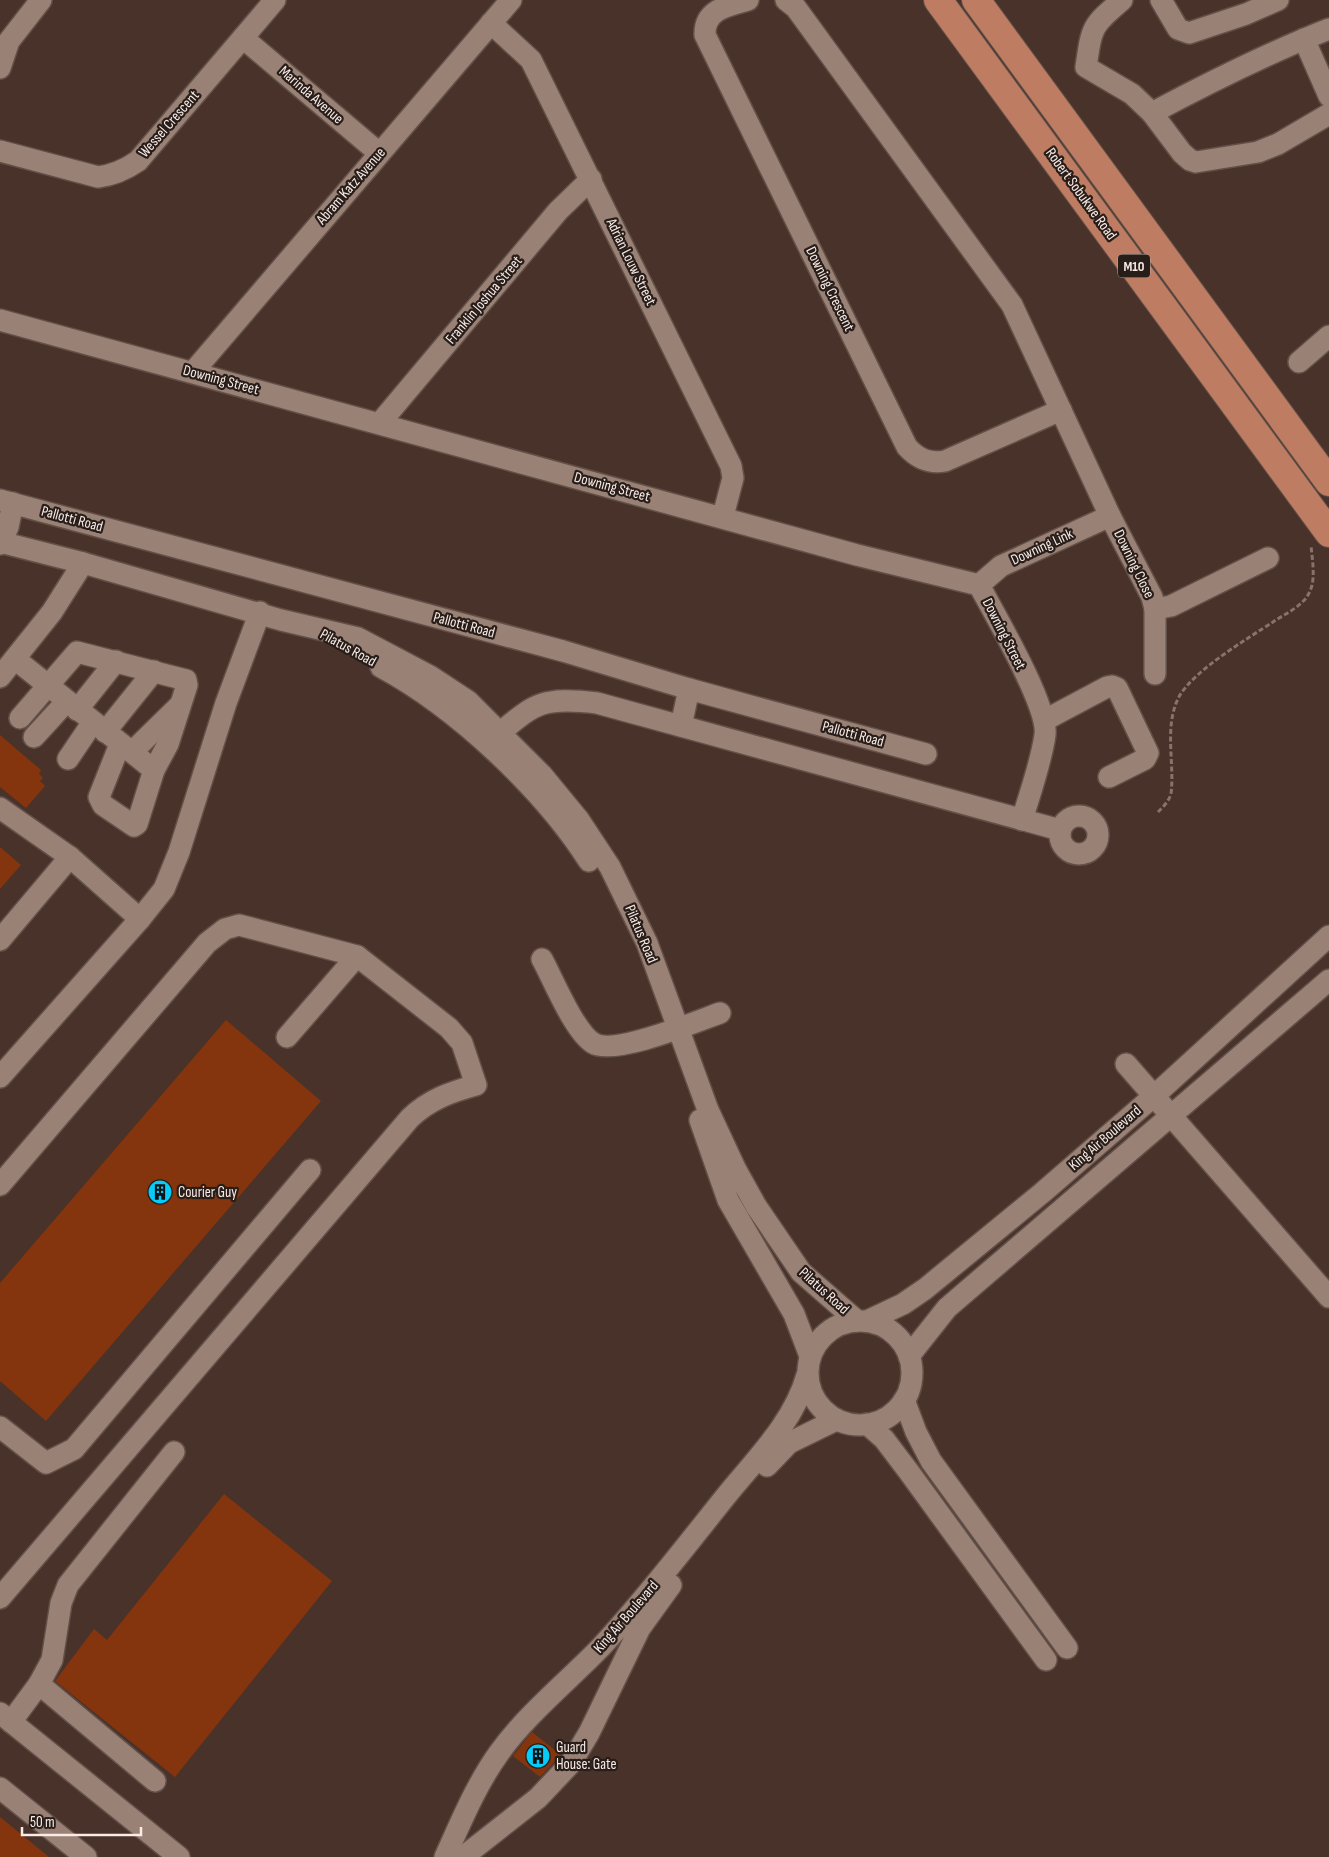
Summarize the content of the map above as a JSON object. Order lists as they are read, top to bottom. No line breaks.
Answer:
{"streets":{"main road":["Robert Sobukwe Road","M10"],"street":["Marinda Avenue","Wessel Crescent","Abram Katz Avenue","Adrian Louw Street","Downing Crescent","Franklin Joshua Street","Downing Street","Pallotti Road","Downing Link","Downing Close","Pilatus Road","King Air Boulevard"]},"crossings":[["Marinda Avenue","Wessel Crescent"],["Marinda Avenue","Abram Katz Avenue"],["Abram Katz Avenue","Adrian Louw Street"],["Abram Katz Avenue","Downing Street"],["Adrian Louw Street","Franklin Joshua Street"],["Adrian Louw Street","Downing Street"],["Franklin Joshua Street","Downing Street"],["Downing Street","Downing Link"],["Downing Link","Downing Close"],["Pilatus Road","King Air Boulevard"]],"places":{"building":["Courier Guy","Guard House: Gate"]},"scale_bar":"50 m"}
